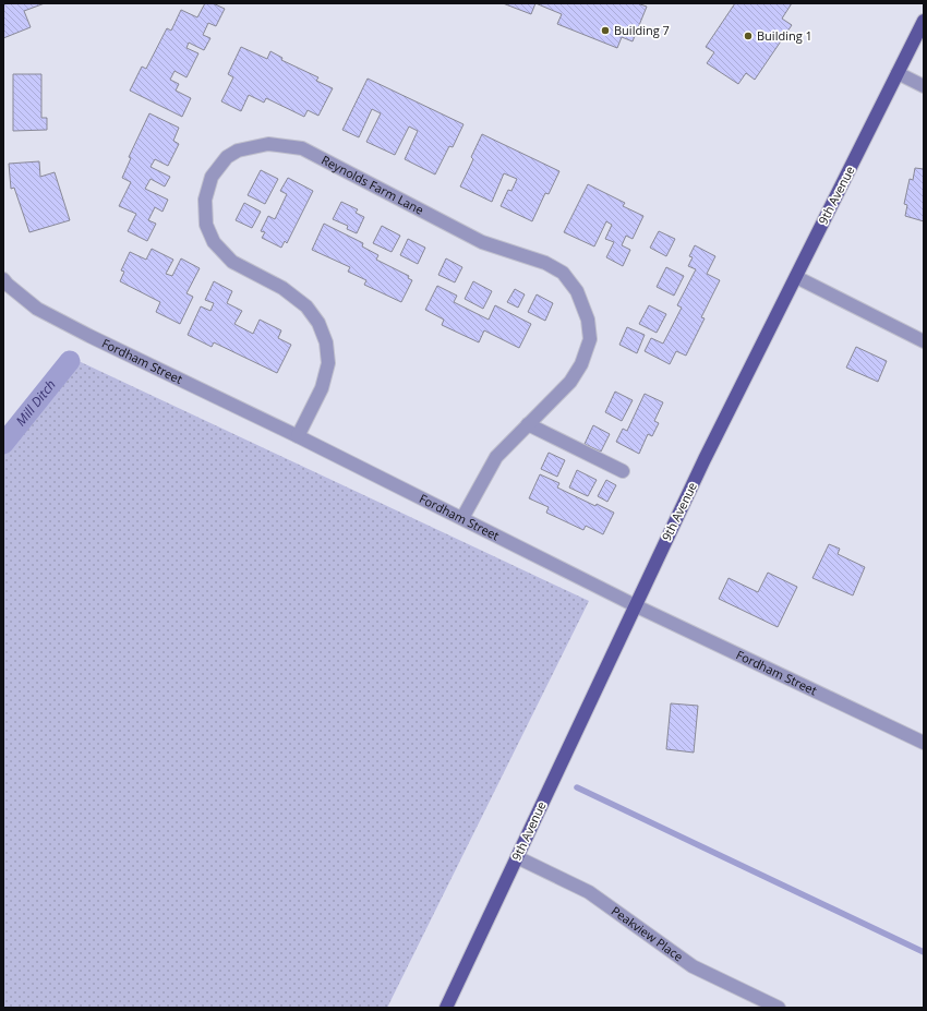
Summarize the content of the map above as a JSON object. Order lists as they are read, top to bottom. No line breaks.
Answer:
{"streets":{"main road":["9th Avenue"],"street":["Reynolds Farm Lane","Fordham Street","Peakview Place"]},"crossings":[["Reynolds Farm Lane","Fordham Street"],["9th Avenue","Fordham Street"],["9th Avenue","Peakview Place"]],"water":["Mill Ditch"],"places":["Building 7","Building 1"]}
